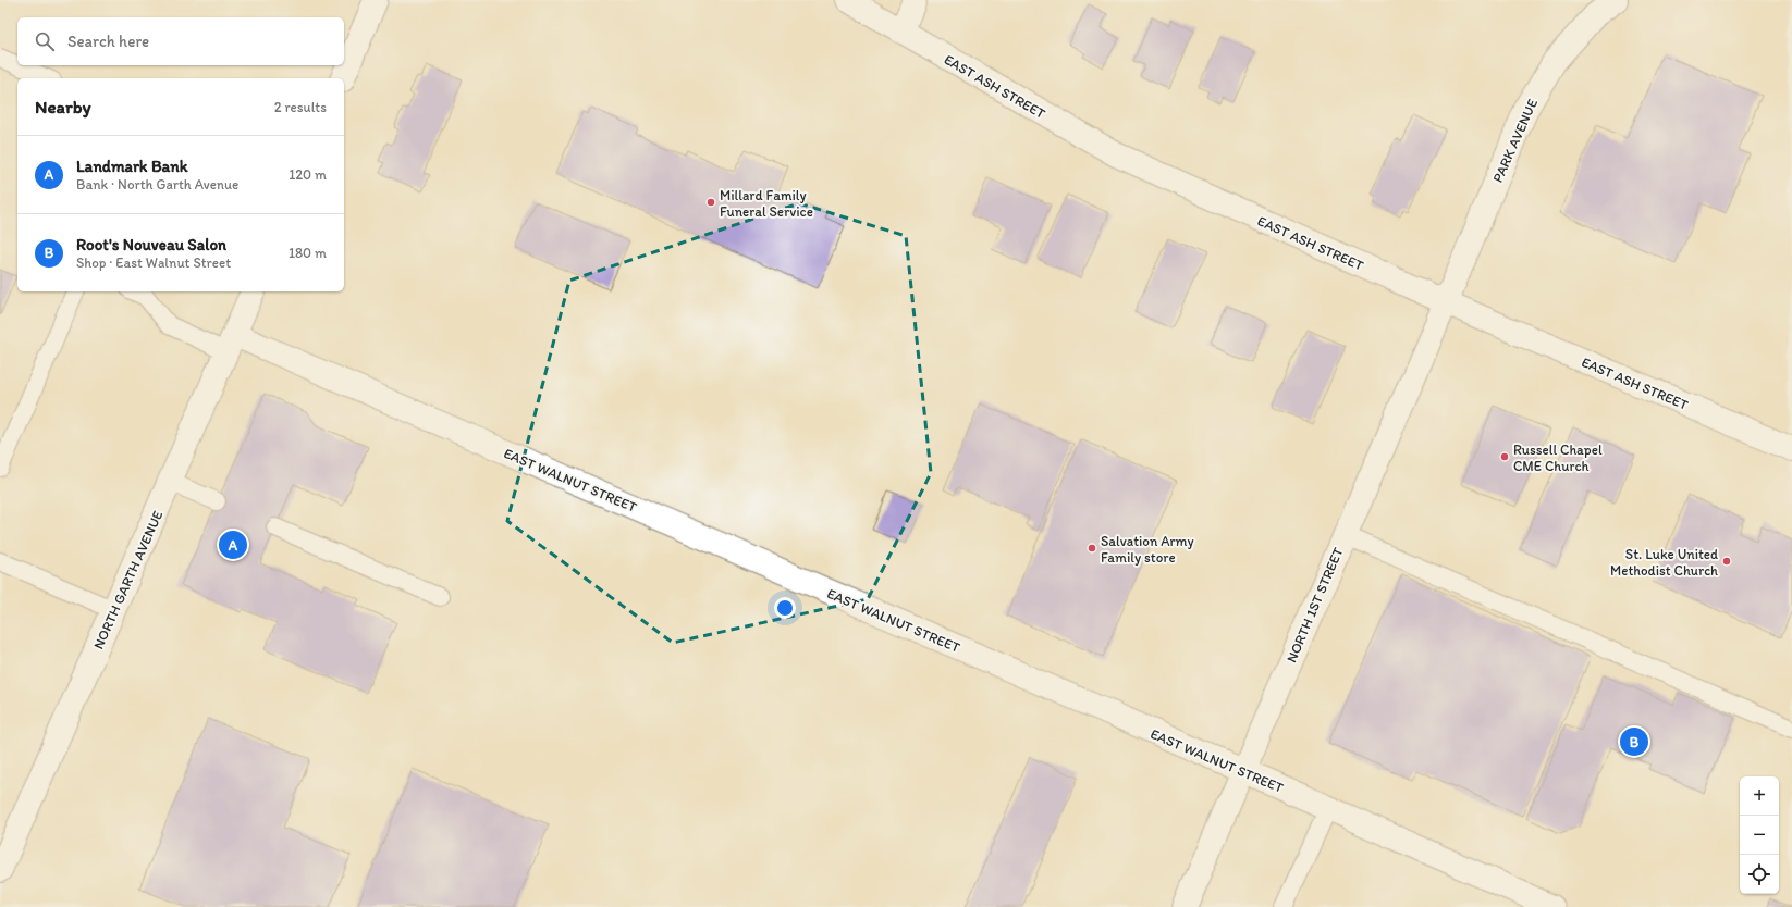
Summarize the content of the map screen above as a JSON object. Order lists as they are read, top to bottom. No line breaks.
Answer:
{"streets":{"street":["EAST ASH STREET","PARK AVENUE","EAST WALNUT STREET","NORTH GARTH AVENUE","NORTH 1ST STREET"]},"crossings":[["EAST ASH STREET","PARK AVENUE"],["EAST ASH STREET","NORTH 1ST STREET"],["PARK AVENUE","NORTH 1ST STREET"],["EAST WALNUT STREET","NORTH GARTH AVENUE"],["EAST WALNUT STREET","NORTH 1ST STREET"]],"places":["Millard Family Funeral Service","Russell Chapel CME Church","Salvation Army Family store","St. Luke United Methodist Church"],"page":{"search":"Search here","heading":["Nearby","2 results"],"list":[{"mark":"A","name":"Landmark Bank","note":"Bank · North Garth Avenue","value":"120 m"},{"mark":"B","name":"Root's Nouveau Salon","note":"Shop · East Walnut Street","value":"180 m"}],"pins":["A","B"],"map_buttons":["+","−"]}}
